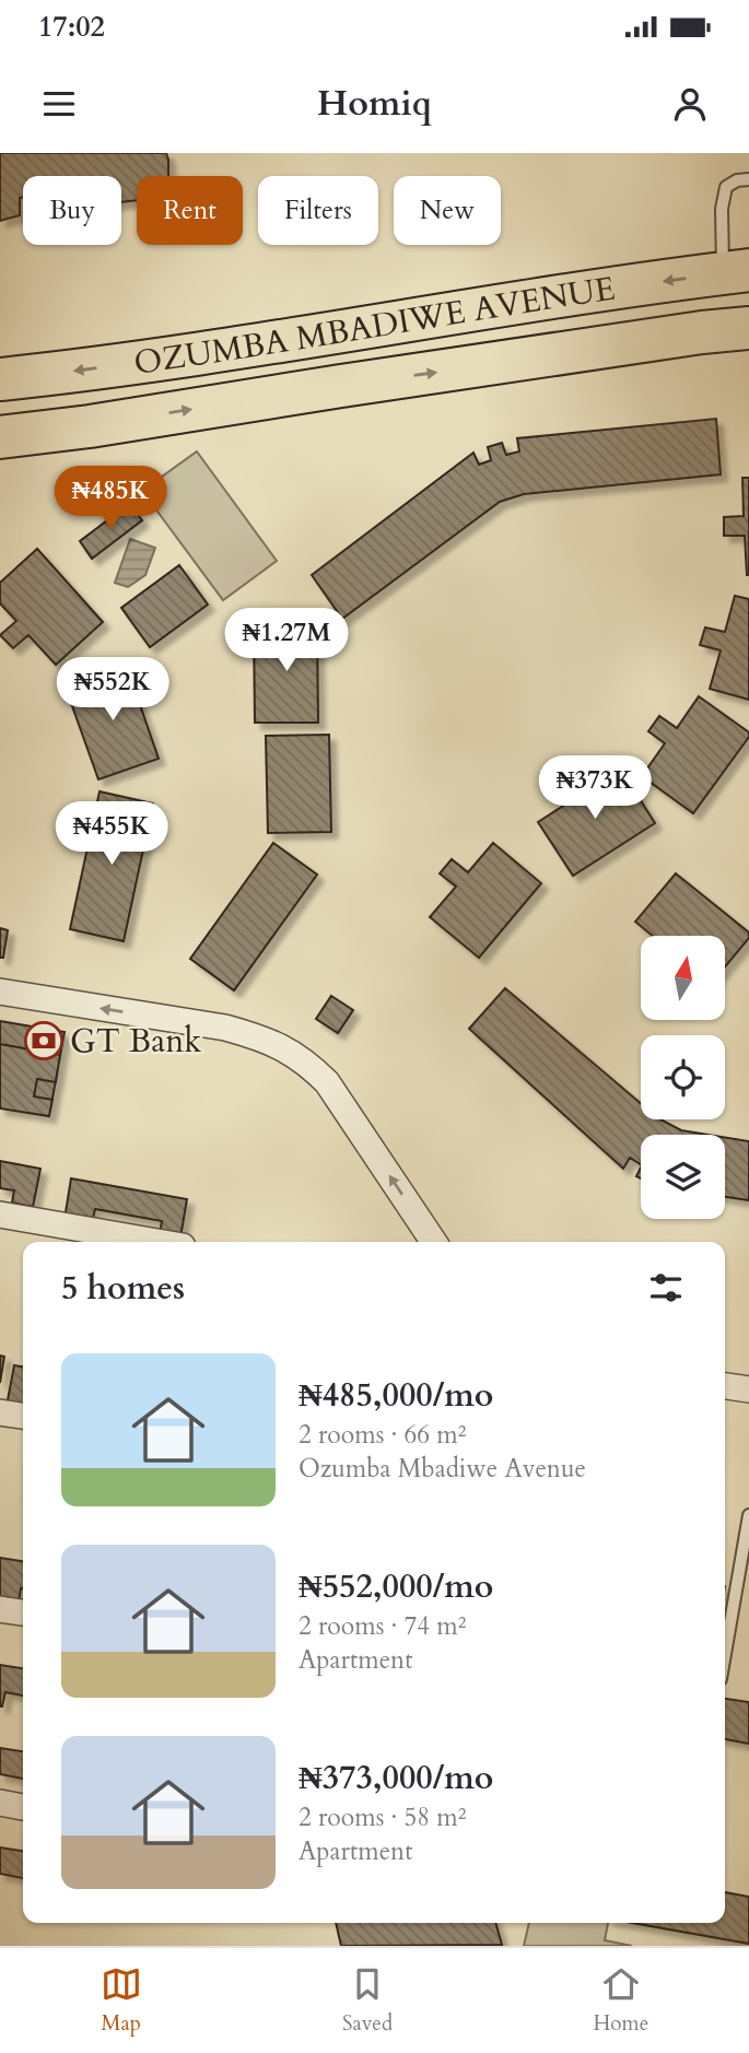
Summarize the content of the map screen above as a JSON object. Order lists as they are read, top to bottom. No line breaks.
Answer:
{"streets":{"highway":["OZUMBA MBADIWE AVENUE"]},"places":{"bank":["GT Bank"]},"north":"top","page":{"status":"17:02","header":"Homiq","chip":["Buy","Rent","Filters","New"],"price":["₦485K","₦1.27M","₦552K","₦373K","₦455K"],"heading":"5 homes","list":[{"name":"₦485,000/mo","note":"2 rooms · 66 m² · Ozumba Mbadiwe Avenue"},{"name":"₦552,000/mo","note":"2 rooms · 74 m² · Apartment"},{"name":"₦373,000/mo","note":"2 rooms · 58 m² · Apartment"}],"tabs":["Map","Saved","Home"]}}
